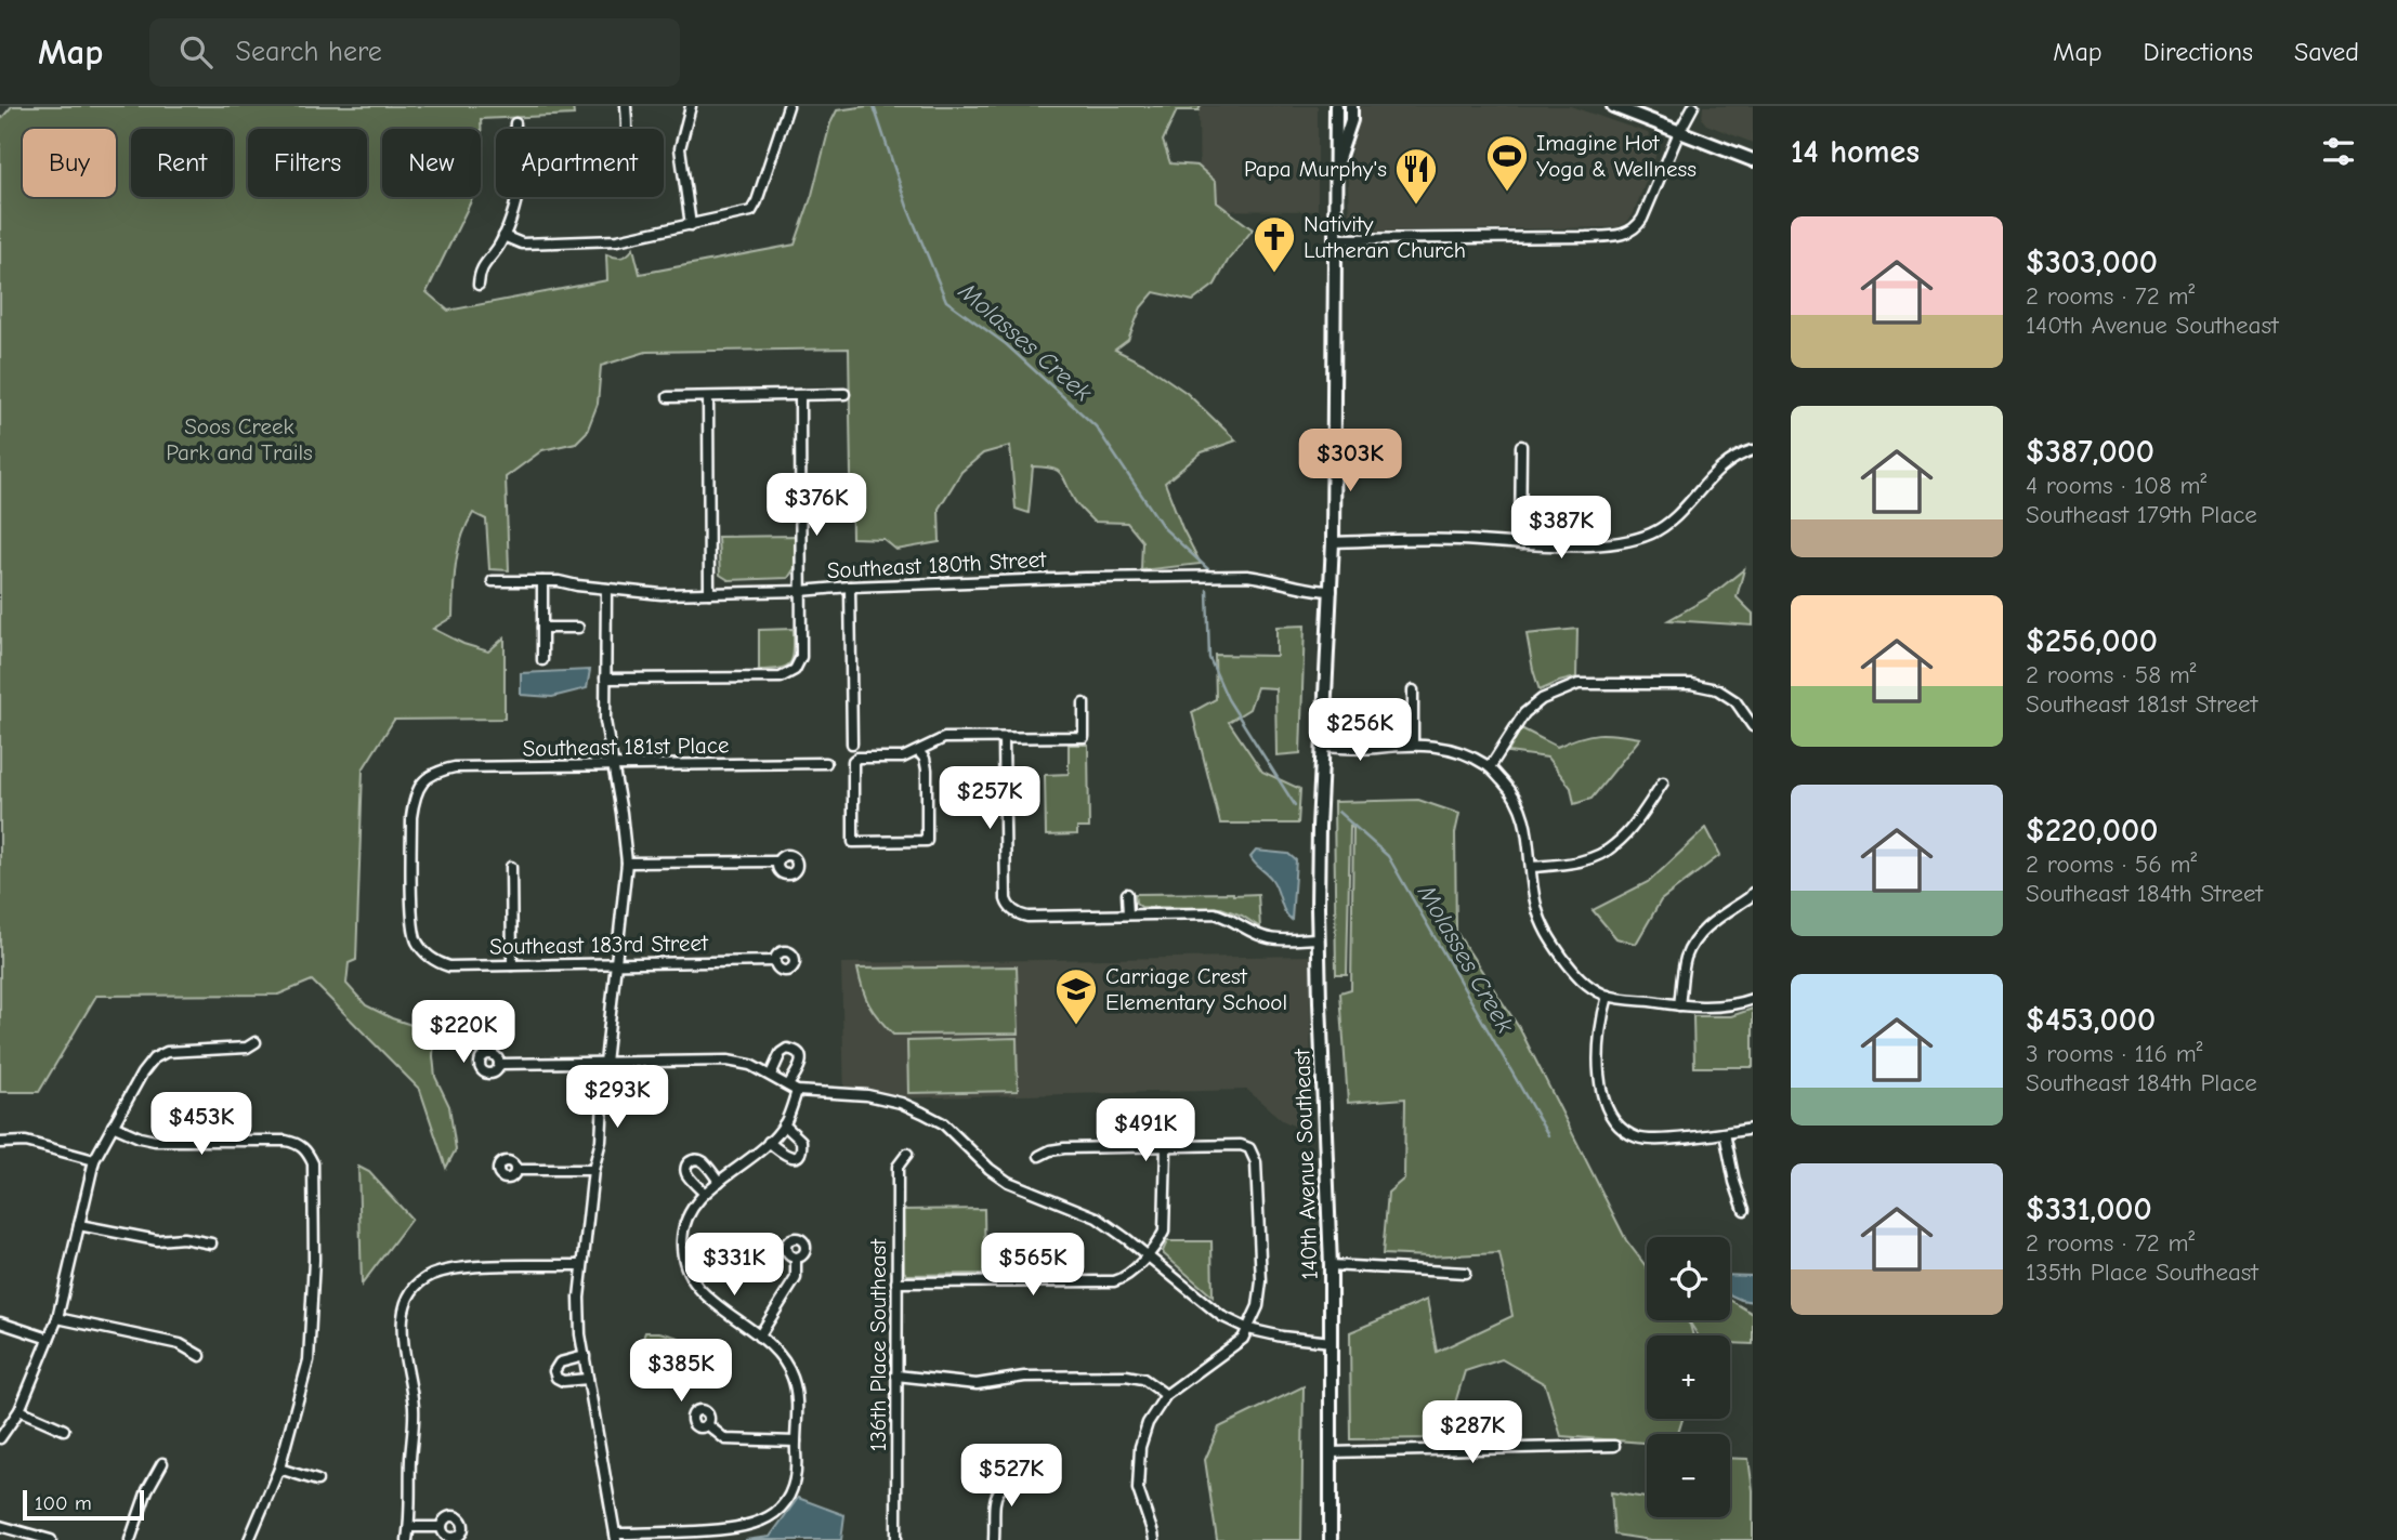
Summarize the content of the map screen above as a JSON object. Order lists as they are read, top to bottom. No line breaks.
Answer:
{"streets":{"main road":["140th Avenue Southeast"],"street":["Southeast 180th Street","Southeast 181st Place","Southeast 183rd Street","136th Place Southeast"]},"crossings":[["Southeast 180th Street","140th Avenue Southeast"],["Southeast 181st Place","Southeast 183rd Street"]],"water":["Molasses Creek"],"parks":["Soos Creek Park and Trails"],"places":{"sports":["Imagine Hot Yoga & Wellness"],"restaurant":["Papa Murphy's"],"church":["Nativity Lutheran Church"],"school or university":["Carriage Crest Elementary School"]},"scale_bar":"100 m","page":{"header":"Map","search":"Search here","nav":["Map","Directions","Saved"],"heading":"14 homes","chip":["Buy","Rent","Filters","New","Apartment"],"list":[{"name":"$303,000","note":"2 rooms · 72 m² · 140th Avenue Southeast"},{"name":"$387,000","note":"4 rooms · 108 m² · Southeast 179th Place"},{"name":"$256,000","note":"2 rooms · 58 m² · Southeast 181st Street"},{"name":"$220,000","note":"2 rooms · 56 m² · Southeast 184th Street"},{"name":"$453,000","note":"3 rooms · 116 m² · Southeast 184th Place"},{"name":"$331,000","note":"2 rooms · 72 m² · 135th Place Southeast"}],"price":["$303K","$376K","$387K","$256K","$257K","$220K","$293K","$453K","$491K","$331K","$565K","$385K","$287K","$527K"],"map_buttons":["+","−"],"scale":"100 m"}}
